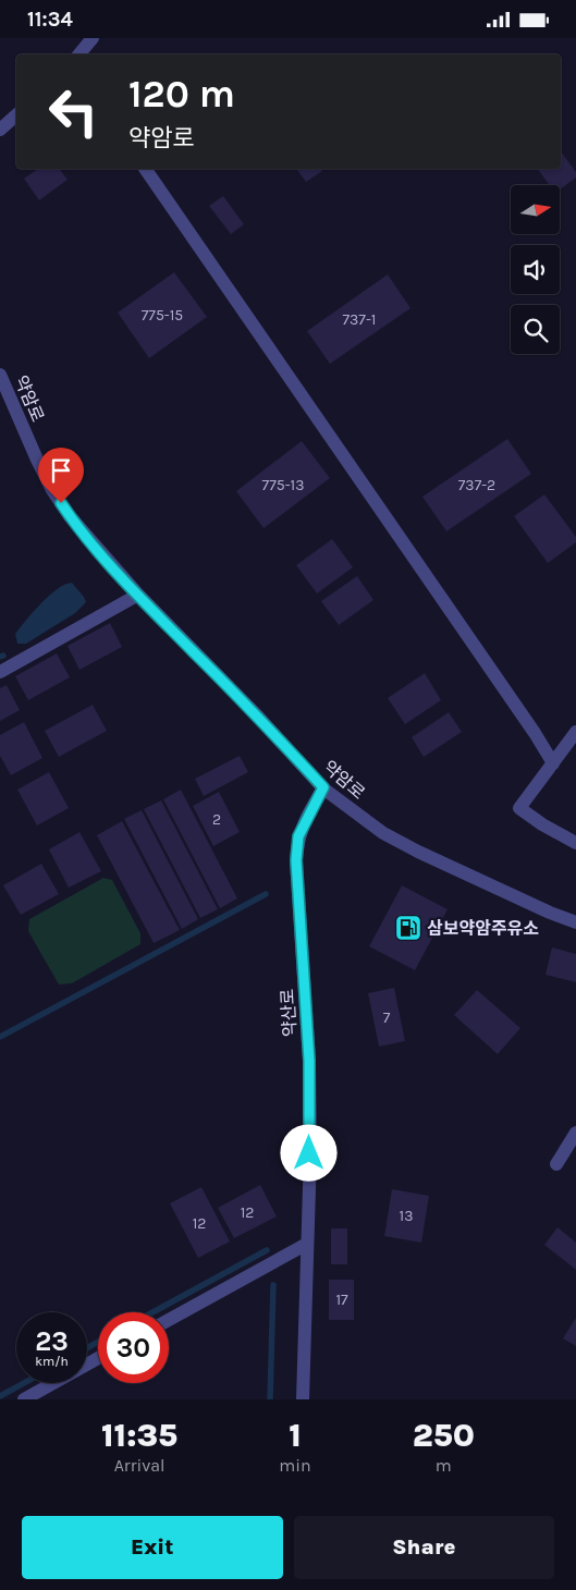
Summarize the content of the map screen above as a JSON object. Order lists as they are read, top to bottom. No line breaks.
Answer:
{"streets":{"street":["약암로","약산로"]},"crossings":[["약암로","약산로"]],"places":{"fuel station":["삼보약암주유소"]},"house_numbers":["775-15","737-1","775-13","737-2","2","7","12","13","12","17"],"north":"right","page":{"status":"11:34","turn":["120 m","약암로"],"speed":"23 km/h","limit":"30","eta":["11:35","Arrival","1","min","250","m"],"buttons":["Exit","Share"]}}
